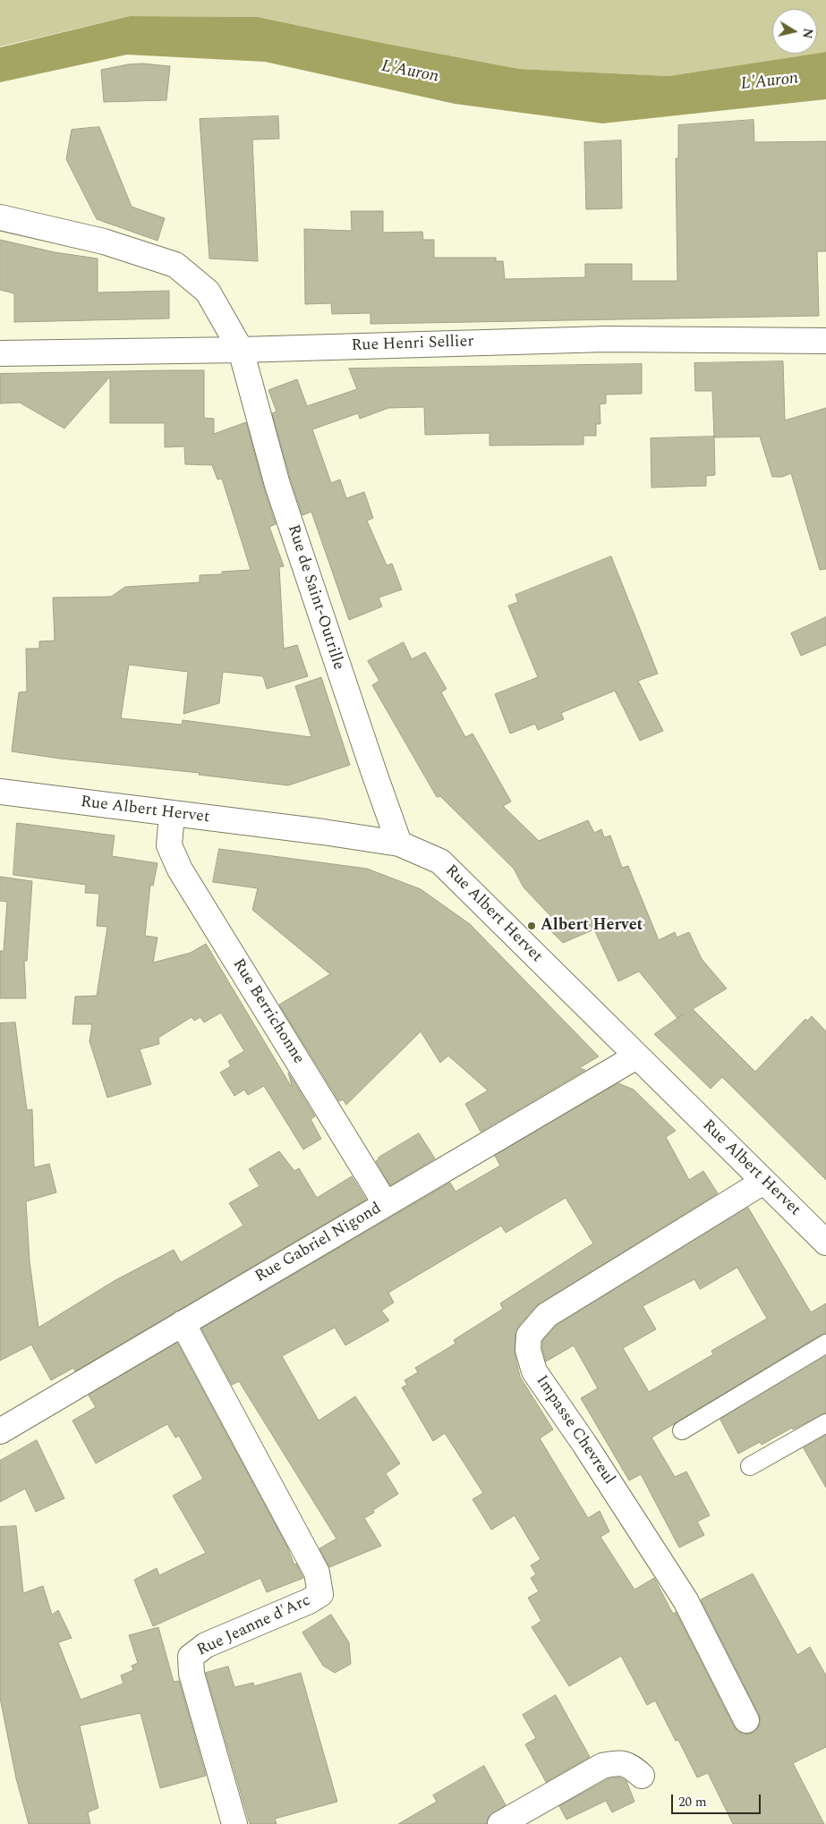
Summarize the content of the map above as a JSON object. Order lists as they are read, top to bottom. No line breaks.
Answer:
{"streets":{"street":["Rue Henri Sellier","Rue de Saint-Outrille","Rue Albert Hervet","Rue Berrichonne","Rue Gabriel Nigond","Impasse Chevreul","Rue Jeanne d'Arc"]},"crossings":[["Rue Henri Sellier","Rue de Saint-Outrille"],["Rue de Saint-Outrille","Rue Albert Hervet"],["Rue Albert Hervet","Rue Berrichonne"],["Rue Albert Hervet","Rue Gabriel Nigond"],["Rue Albert Hervet","Impasse Chevreul"],["Rue Berrichonne","Rue Gabriel Nigond"],["Rue Gabriel Nigond","Rue Jeanne d'Arc"]],"water":["L'Auron"],"places":["Albert Hervet"],"scale_bar":"20 m","north":"right"}
